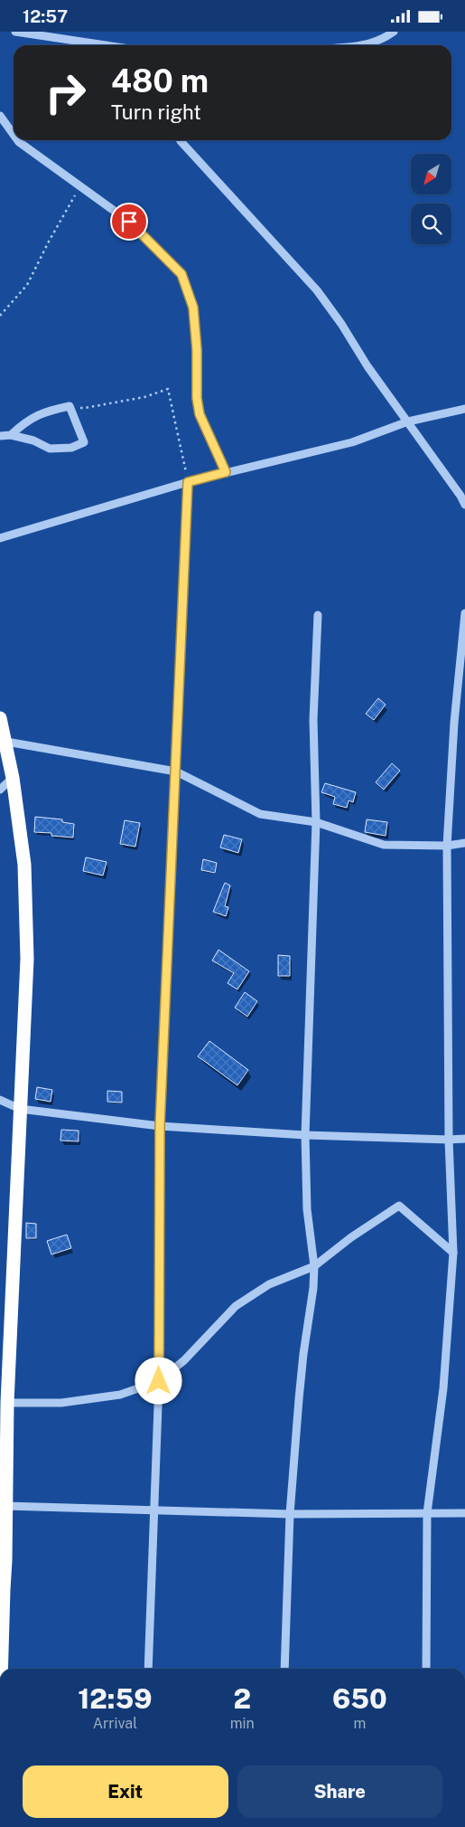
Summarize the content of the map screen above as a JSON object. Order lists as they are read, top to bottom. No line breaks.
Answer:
{"north":"bottom left","page":{"status":"12:57","turn":["480 m","Turn right"],"eta":["12:59","Arrival","2","min","650","m"],"buttons":["Exit","Share"]}}
